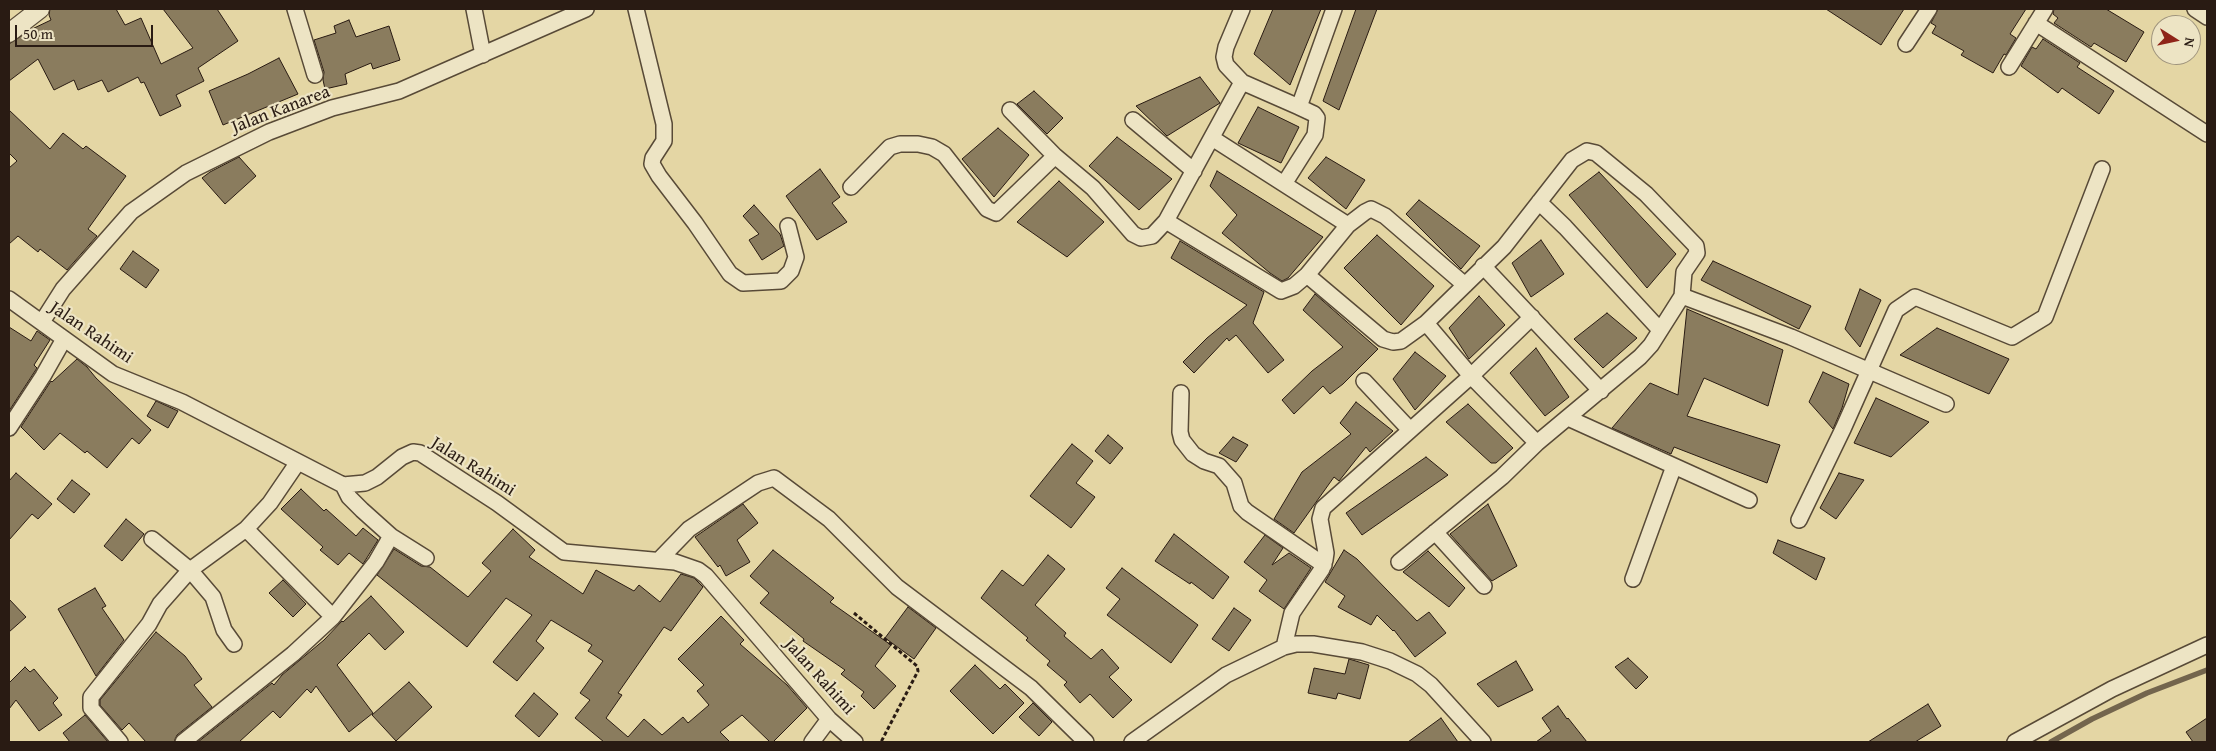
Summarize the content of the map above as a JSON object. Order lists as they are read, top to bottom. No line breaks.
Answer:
{"streets":{"street":["Jalan Kanarea","Jalan Rahimi"]},"crossings":[["Jalan Kanarea","Jalan Rahimi"]],"scale_bar":"50 m","north":"right"}
